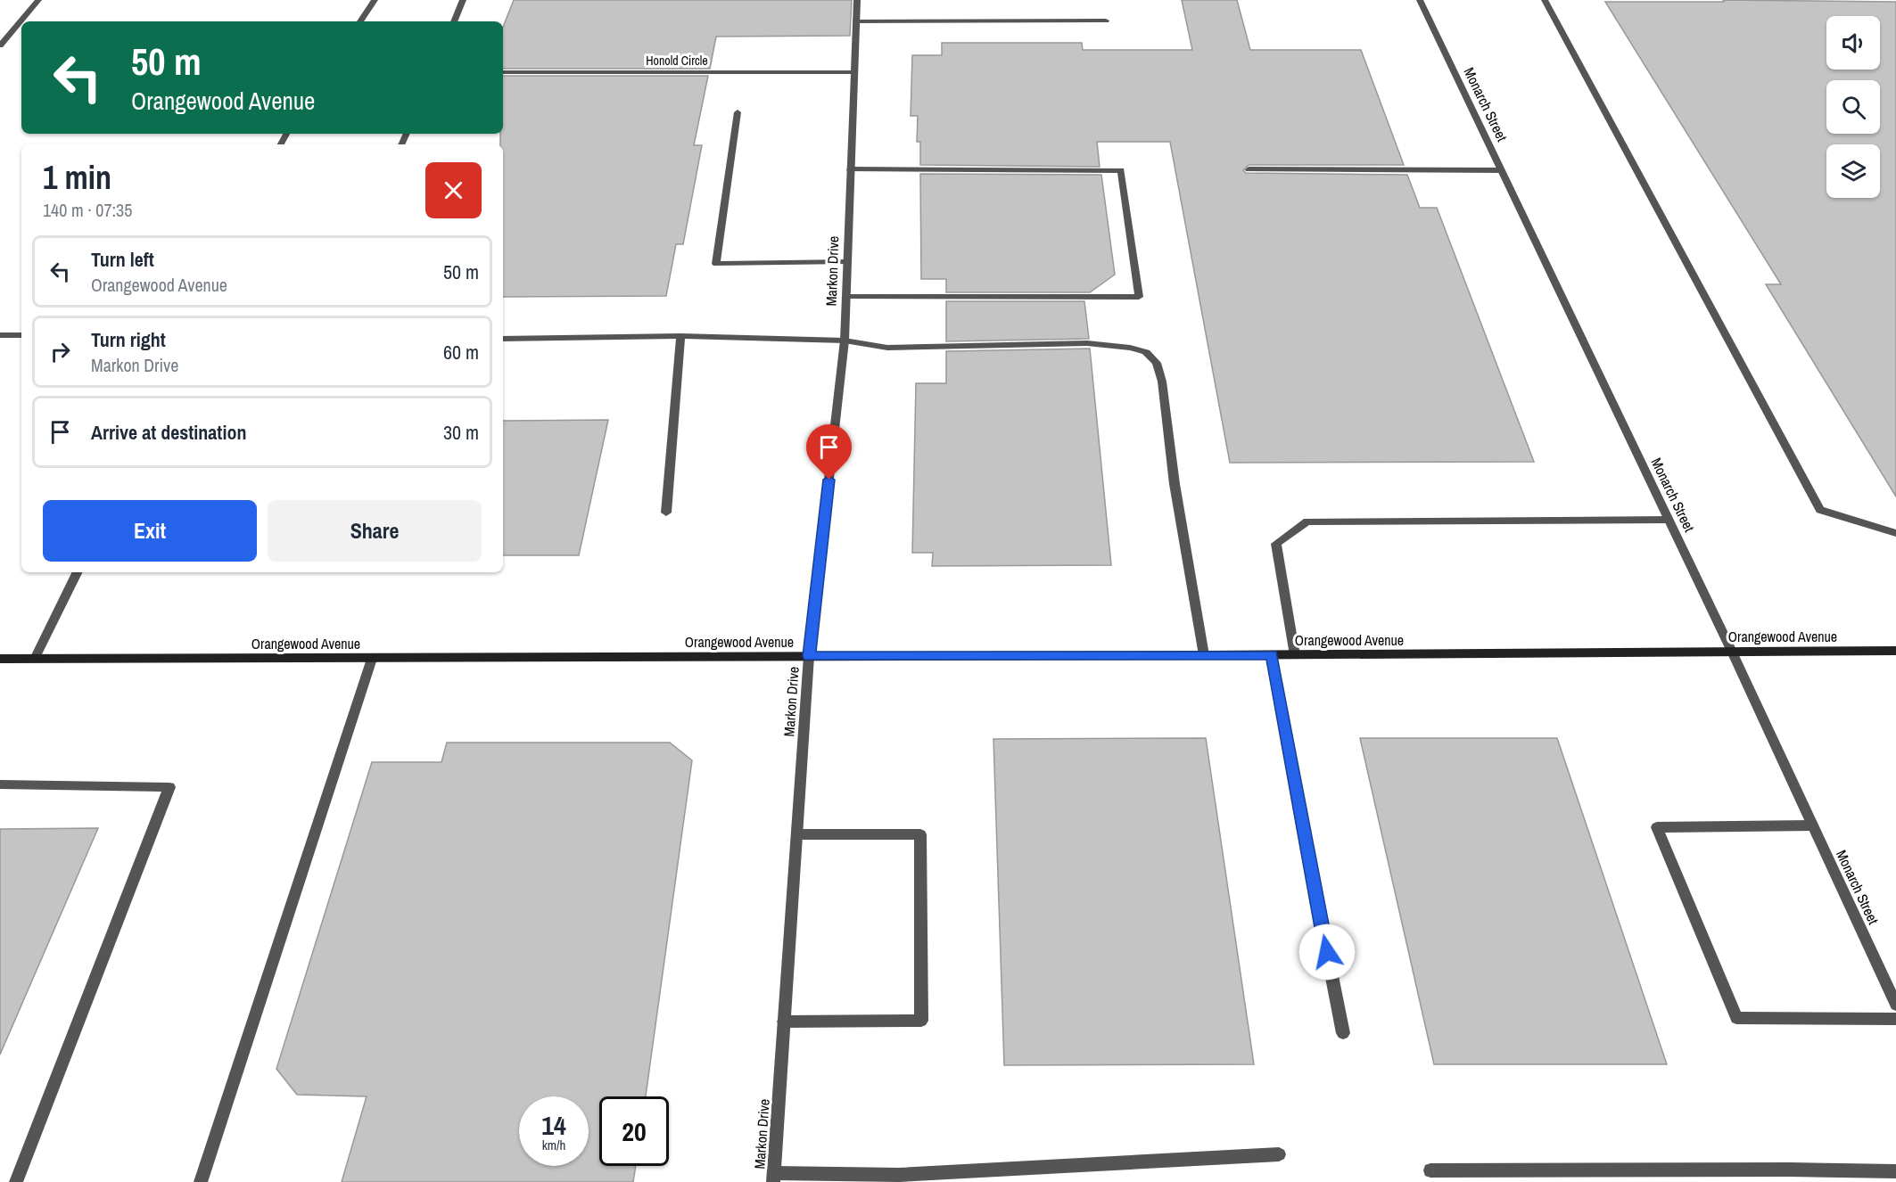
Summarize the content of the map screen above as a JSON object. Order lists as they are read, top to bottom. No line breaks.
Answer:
{"streets":{"street":["Honold Circle","Monarch Street","Markon Drive","Orangewood Avenue"]},"crossings":[["Honold Circle","Markon Drive"],["Monarch Street","Orangewood Avenue"],["Markon Drive","Orangewood Avenue"]],"page":{"turn":["50 m","Orangewood Avenue"],"heading":["1 min","140 m · 07:35"],"list":[{"name":"Turn left","note":"Orangewood Avenue","value":"50 m"},{"name":"Turn right","note":"Markon Drive","value":"60 m"},{"name":"Arrive at destination","value":"30 m"}],"buttons":["Exit","Share"],"speed":"14 km/h","limit":"20"}}
